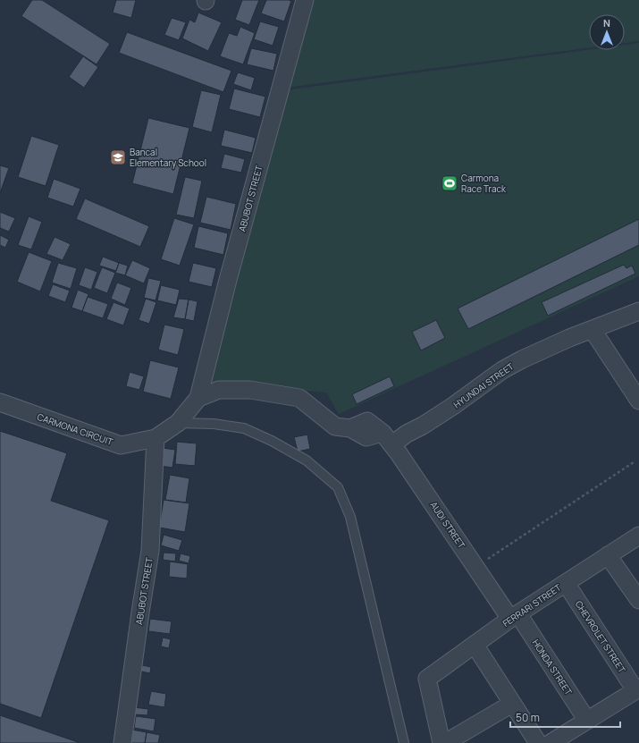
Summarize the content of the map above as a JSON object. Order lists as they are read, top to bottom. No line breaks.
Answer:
{"streets":{"street":["ABUBOT STREET","HYUNDAI STREET","CARMONA CIRCUIT","AUDI STREET","FERRARI STREET","CHEVROLET STREET","HONDA STREET"]},"crossings":[["ABUBOT STREET","CARMONA CIRCUIT"],["ABUBOT STREET","AUDI STREET"],["HYUNDAI STREET","AUDI STREET"],["CARMONA CIRCUIT","AUDI STREET"],["AUDI STREET","FERRARI STREET"],["AUDI STREET","HONDA STREET"],["FERRARI STREET","CHEVROLET STREET"],["FERRARI STREET","HONDA STREET"]],"places":{"school or university":["Bancal Elementary School"],"sports":["Carmona Race Track"]},"scale_bar":"50 m","north":"top"}
